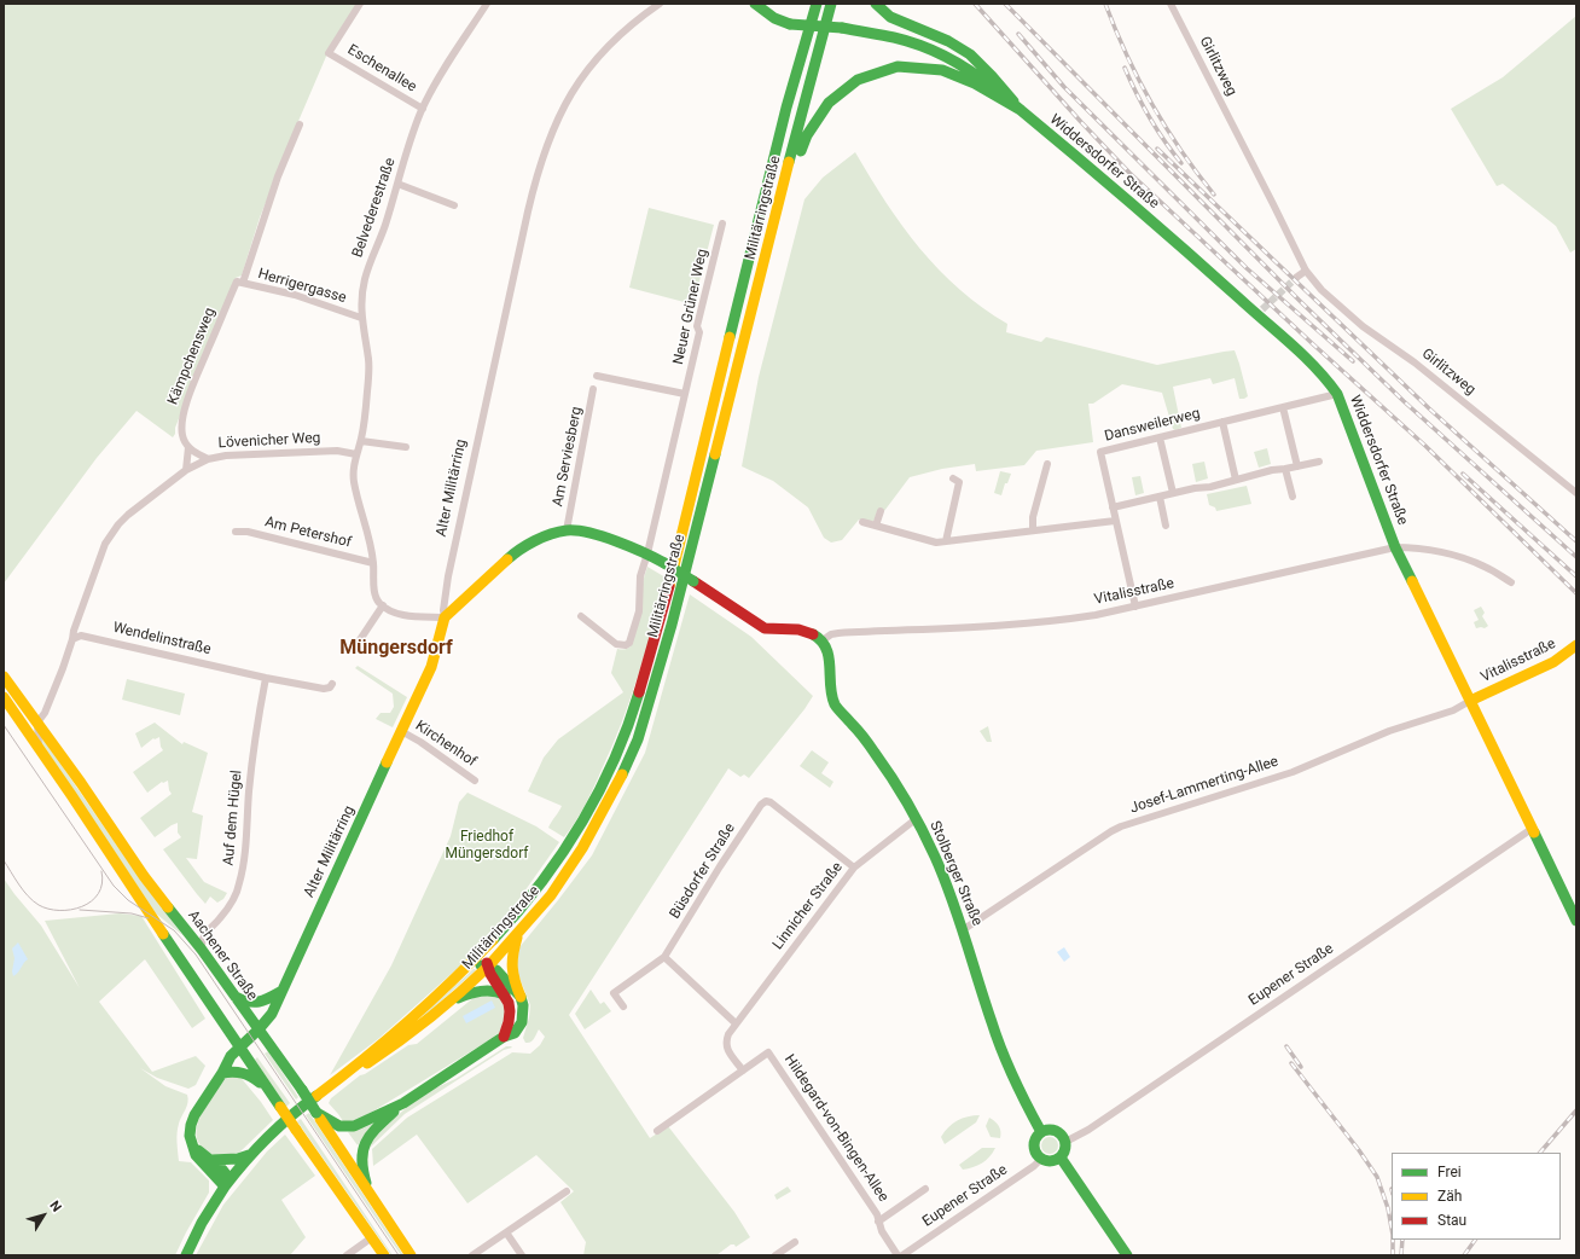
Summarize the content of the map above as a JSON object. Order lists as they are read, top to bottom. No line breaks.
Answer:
{"streets":{"main road":["Widdersdorfer Straße","Militärringstraße","Alter Militärring","Vitalisstraße","Stolberger Straße","Aachener Straße"],"street":["Girlitzweg","Eschenallee","Belvederestraße","Herrigergasse","Neuer Grüner Weg","Kämpchensweg","Dansweilerweg","Lövenicher Weg","Am Serviesberg","Am Petershof","Wendelinstraße","Kirchenhof","Josef-Lammerting-Allee","Auf dem Hügel","Büsdorfer Straße","Linnicher Straße","Eupener Straße","Hildegard-von-Bingen-Allee"]},"crossings":[["Eschenallee","Belvederestraße"],["Widdersdorfer Straße","Dansweilerweg"],["Widdersdorfer Straße","Vitalisstraße"],["Widdersdorfer Straße","Josef-Lammerting-Allee"],["Widdersdorfer Straße","Eupener Straße"],["Belvederestraße","Herrigergasse"],["Belvederestraße","Lövenicher Weg"],["Belvederestraße","Am Petershof"],["Herrigergasse","Kämpchensweg"],["Dansweilerweg","Vitalisstraße"],["Lövenicher Weg","Wendelinstraße"],["Alter Militärring","Kirchenhof"],["Alter Militärring","Aachener Straße"],["Vitalisstraße","Josef-Lammerting-Allee"],["Vitalisstraße","Stolberger Straße"],["Wendelinstraße","Auf dem Hügel"],["Josef-Lammerting-Allee","Stolberger Straße"],["Auf dem Hügel","Aachener Straße"],["Büsdorfer Straße","Linnicher Straße"],["Stolberger Straße","Linnicher Straße"],["Stolberger Straße","Eupener Straße"],["Linnicher Straße","Hildegard-von-Bingen-Allee"]],"districts":["Müngersdorf"],"parks":["Friedhof Müngersdorf"],"legend":["Frei","Zäh","Stau"],"north":"top right"}
